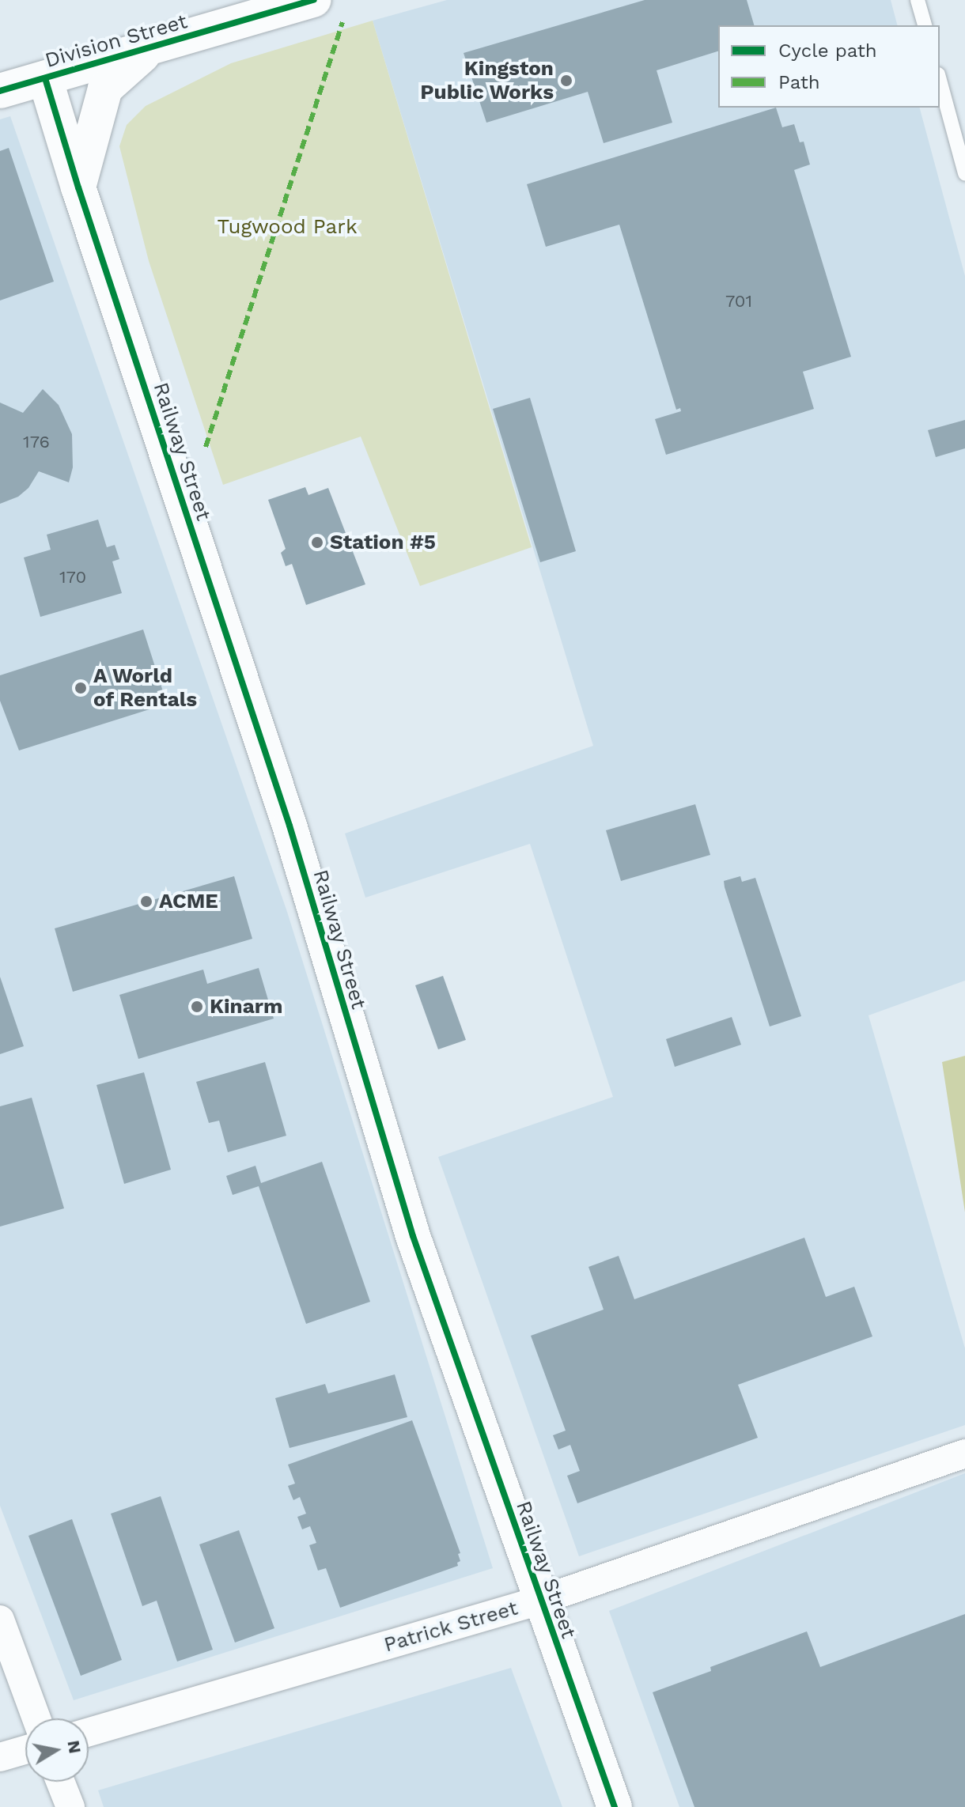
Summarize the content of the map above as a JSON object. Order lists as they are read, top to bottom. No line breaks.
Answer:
{"streets":{"street":["Division Street","Railway Street","Patrick Street"]},"crossings":[["Division Street","Railway Street"],["Railway Street","Patrick Street"]],"parks":["Tugwood Park"],"places":["Kingston Public Works","Station #5","A World of Rentals","ACME","Kinarm"],"house_numbers":["701","176","170"],"legend":["Cycle path","Path"],"north":"right"}
